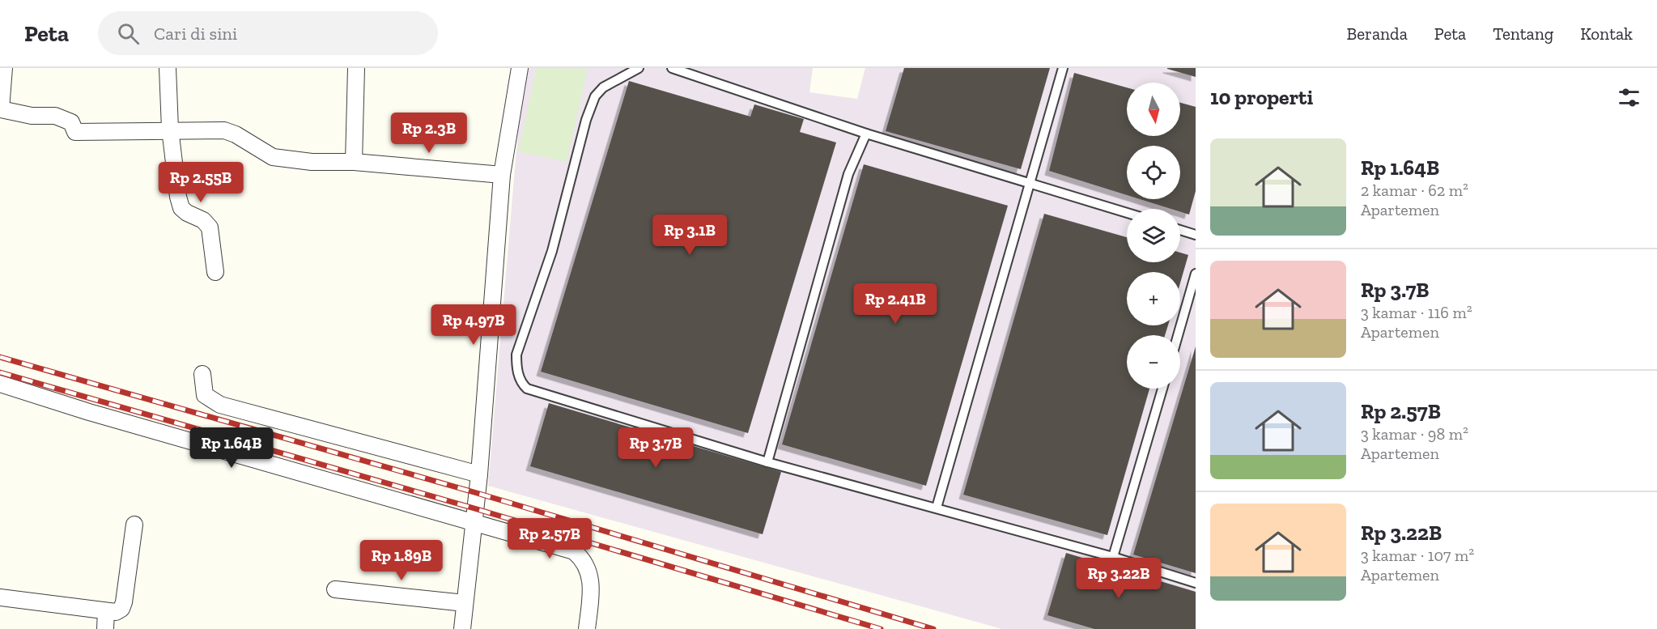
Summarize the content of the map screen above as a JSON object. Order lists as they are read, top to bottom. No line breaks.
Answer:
{"north":"bottom","page":{"header":"Peta","search":"Cari di sini","nav":["Beranda","Peta","Tentang","Kontak"],"heading":"10 properti","map_buttons":["+","−"],"price":["Rp 2.3B","Rp 2.55B","Rp 3.1B","Rp 2.41B","Rp 4.97B","Rp 1.64B","Rp 3.7B","Rp 2.57B","Rp 1.89B","Rp 3.22B"],"list":[{"name":"Rp 1.64B","note":"2 kamar · 62 m² · Apartemen"},{"name":"Rp 3.7B","note":"3 kamar · 116 m² · Apartemen"},{"name":"Rp 2.57B","note":"3 kamar · 98 m² · Apartemen"},{"name":"Rp 3.22B","note":"3 kamar · 107 m² · Apartemen"}]}}
